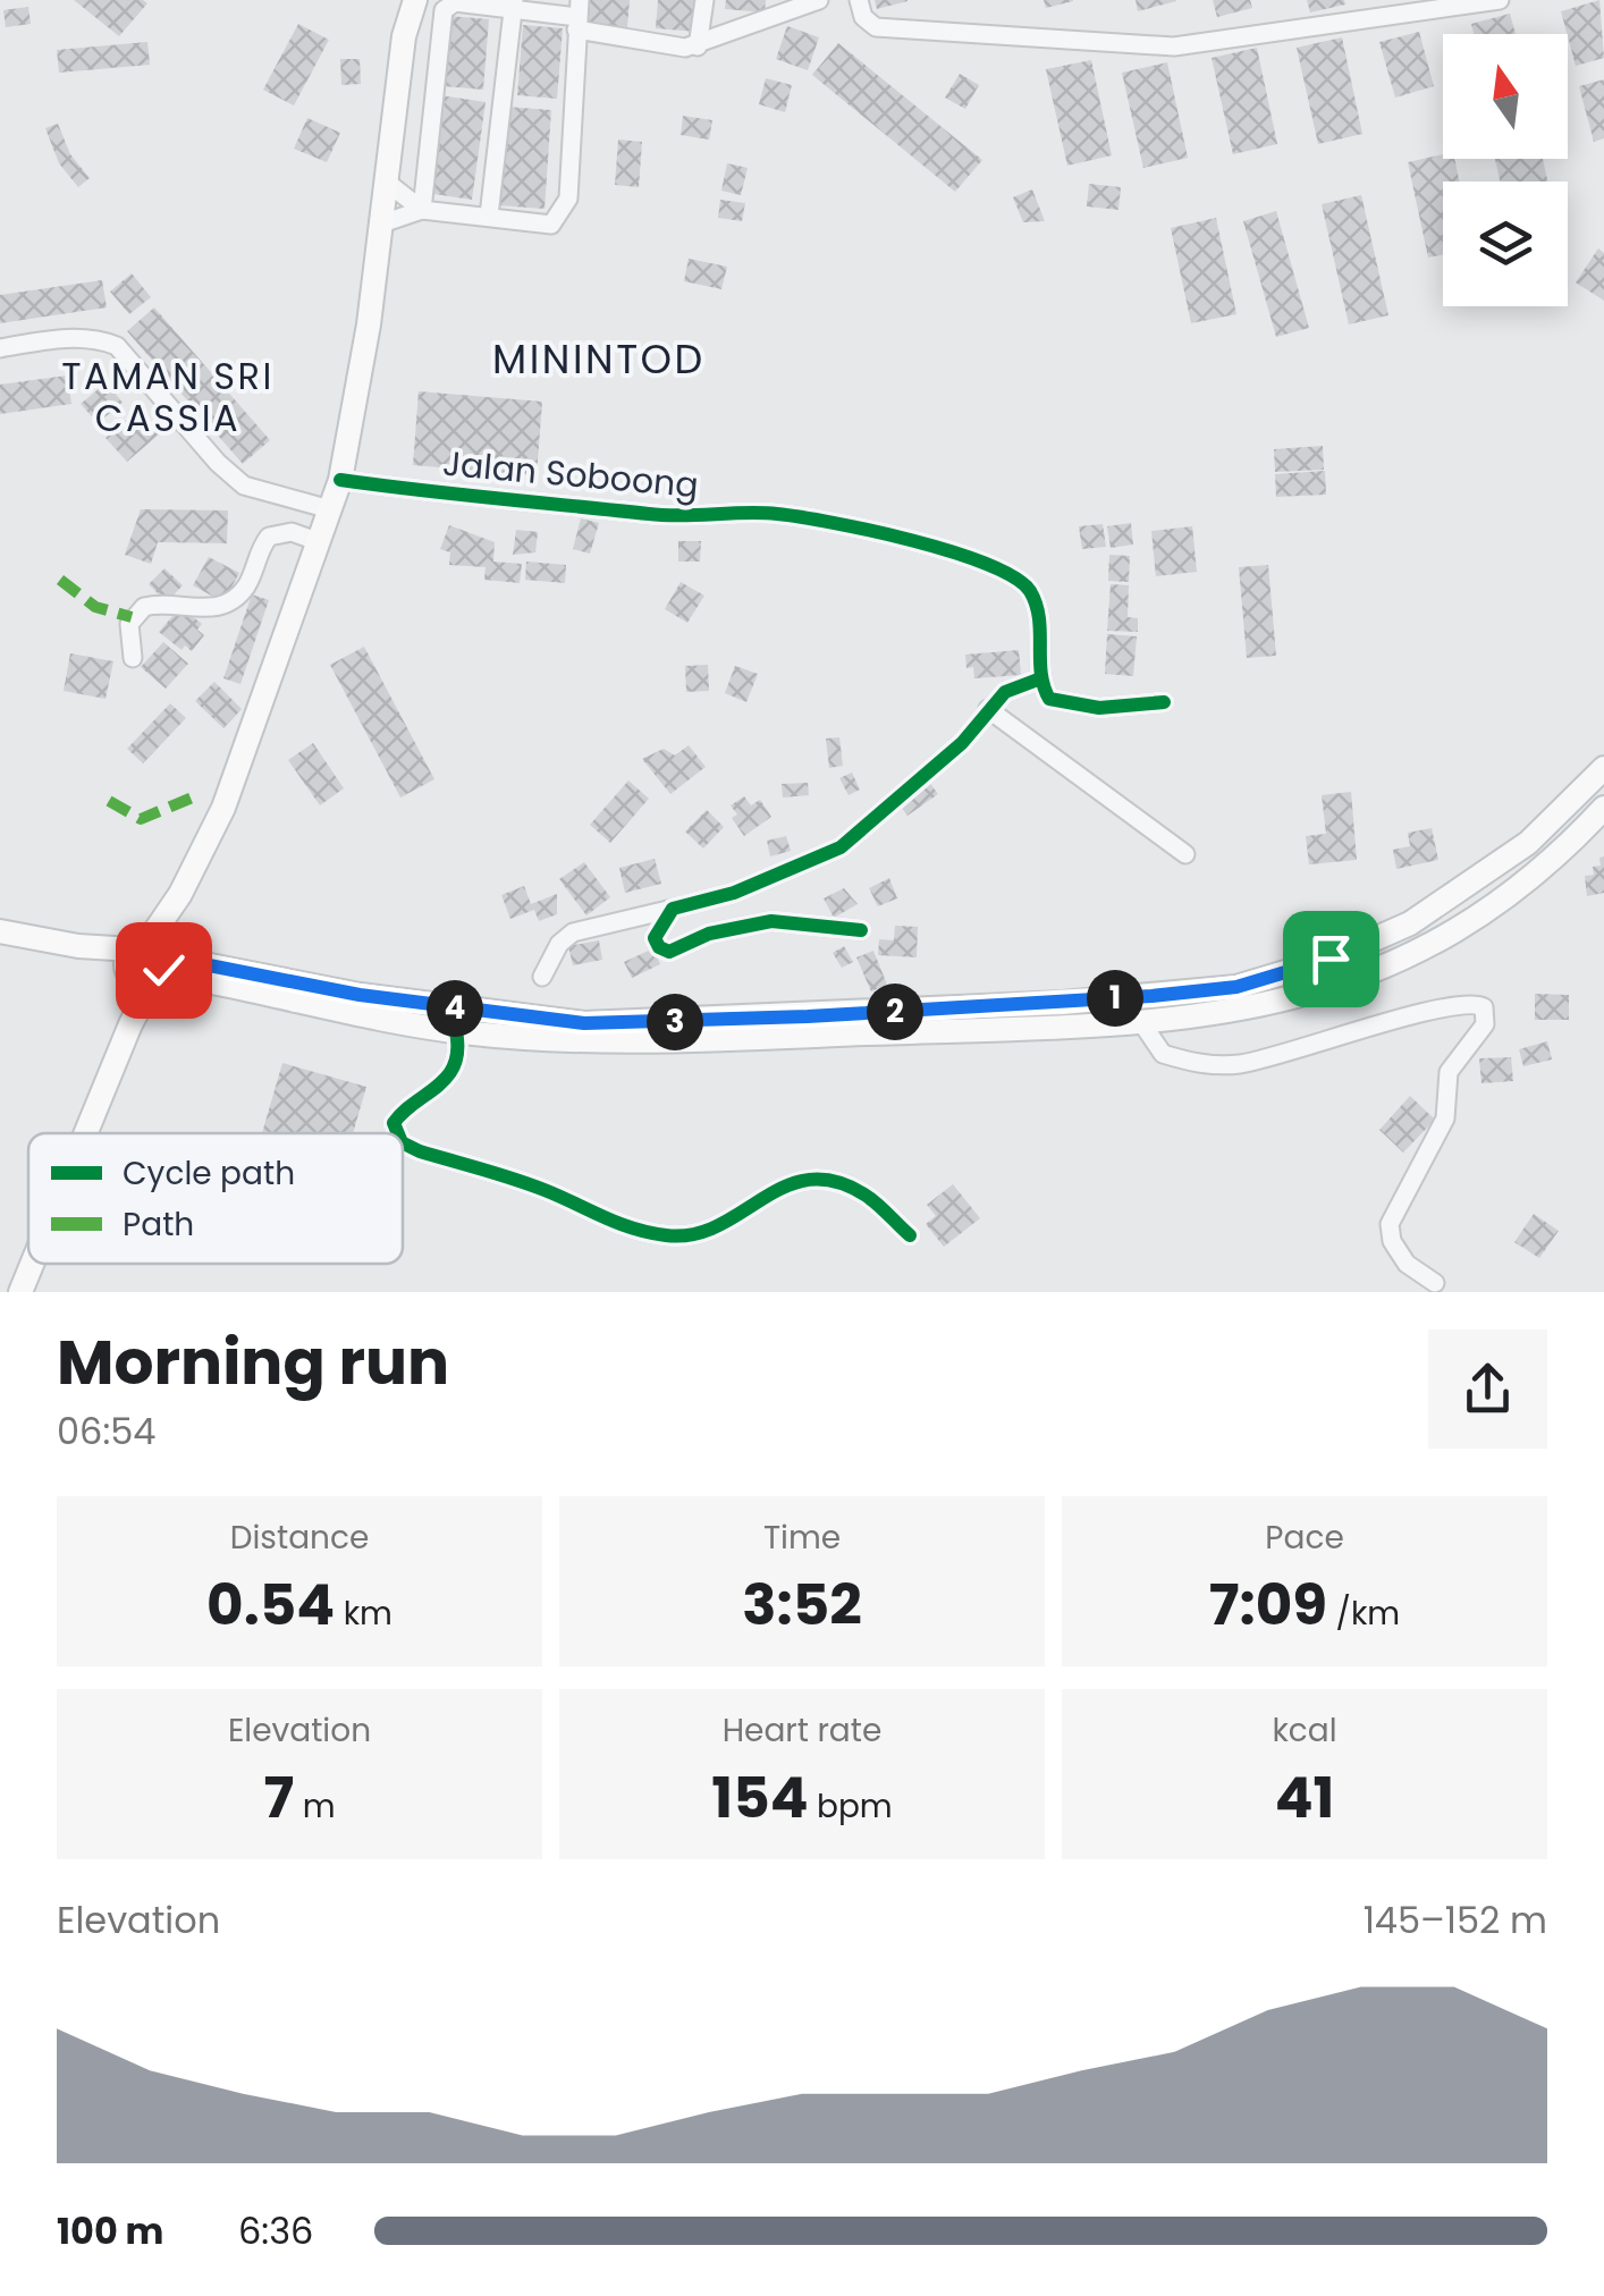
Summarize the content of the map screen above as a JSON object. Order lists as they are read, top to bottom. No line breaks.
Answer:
{"streets":{"street":["Jalan Soboong"]},"districts":["MININTOD","TAMAN SRI CASSIA"],"legend":["Cycle path","Path"],"north":"top","page":{"pins":["1","4","2","3"],"heading":["Morning run","06:54"],"stats":[["Distance","0.54 km"],["Time","3:52"],["Pace","7:09 /km"],["Elevation","7 m"],["Heart rate","154 bpm"],["kcal","41"]],"chart":["Elevation","145–152 m"],"list":[{"name":"100 m","note":"6:36"}]}}
